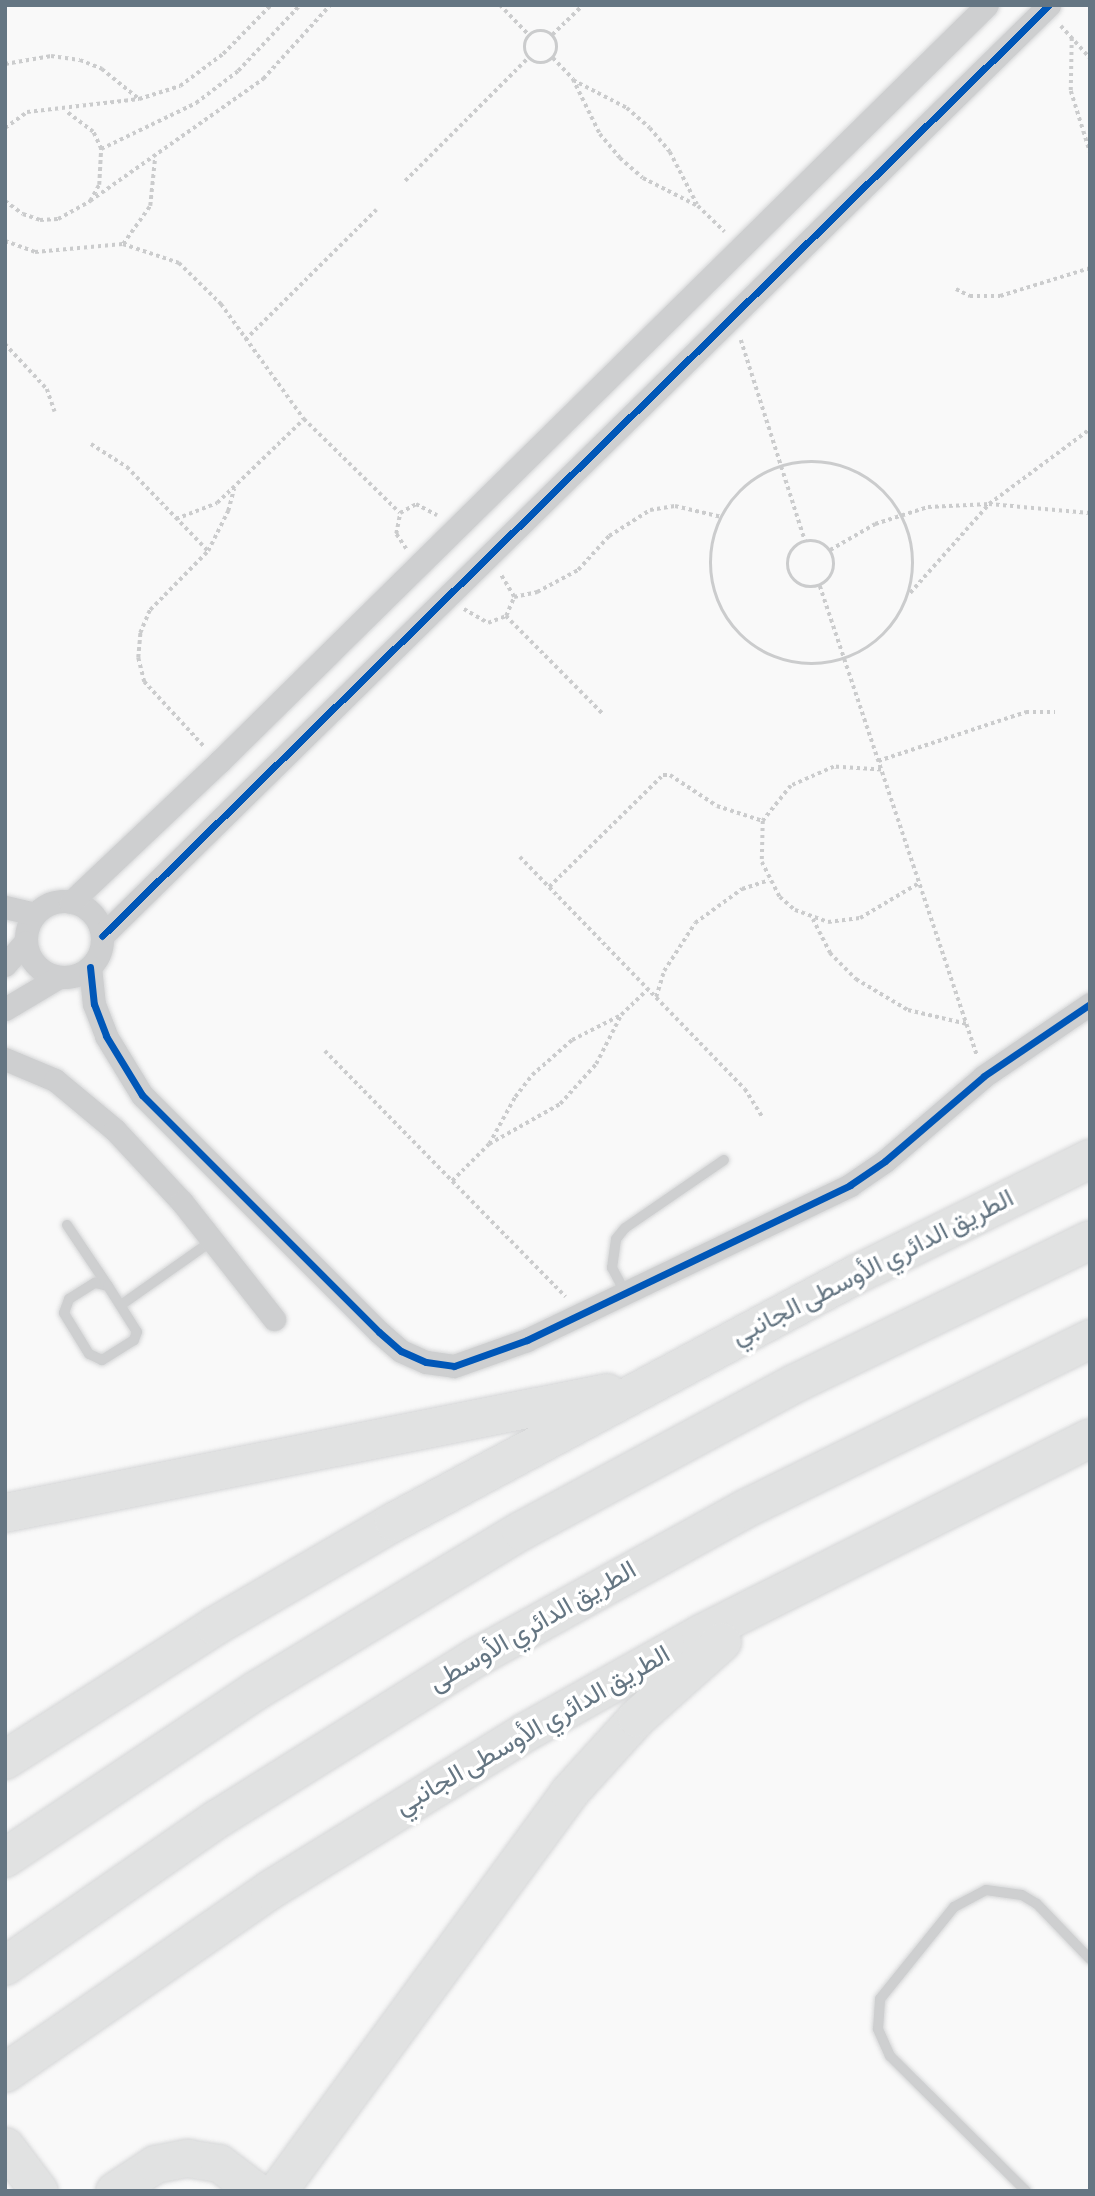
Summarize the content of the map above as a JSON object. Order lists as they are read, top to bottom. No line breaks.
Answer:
{"streets":{"highway":["الطريق الدائري الأوسطى الجانبي","الطريق الدائري الأوسطى"]}}
